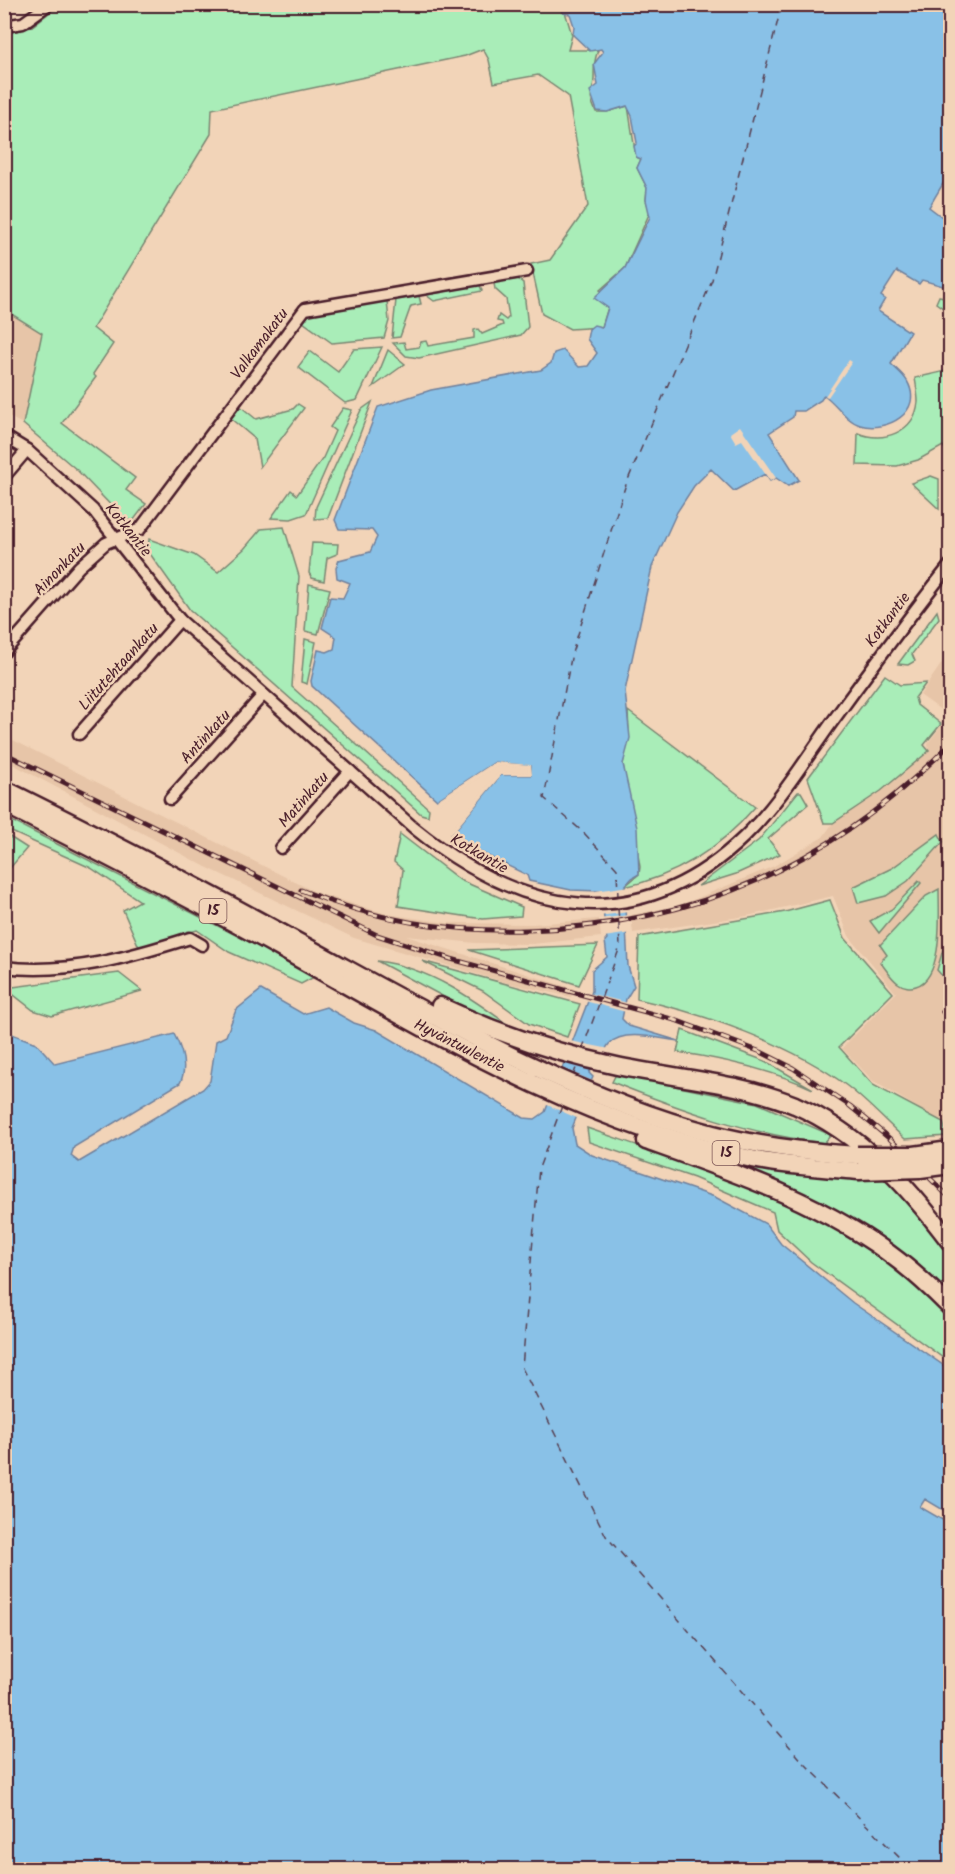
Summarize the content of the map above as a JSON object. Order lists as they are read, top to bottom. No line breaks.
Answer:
{"streets":{"highway":["15","Hyväntuulentie"],"street":["Valkamakatu","Kotkantie","Ainonkatu","Liitutehtaankatu","Antinkatu","Matinkatu"]},"crossings":[["Valkamakatu","Kotkantie"],["Valkamakatu","Ainonkatu"],["Kotkantie","Ainonkatu"],["Kotkantie","Liitutehtaankatu"],["Kotkantie","Antinkatu"],["Kotkantie","Matinkatu"]]}
